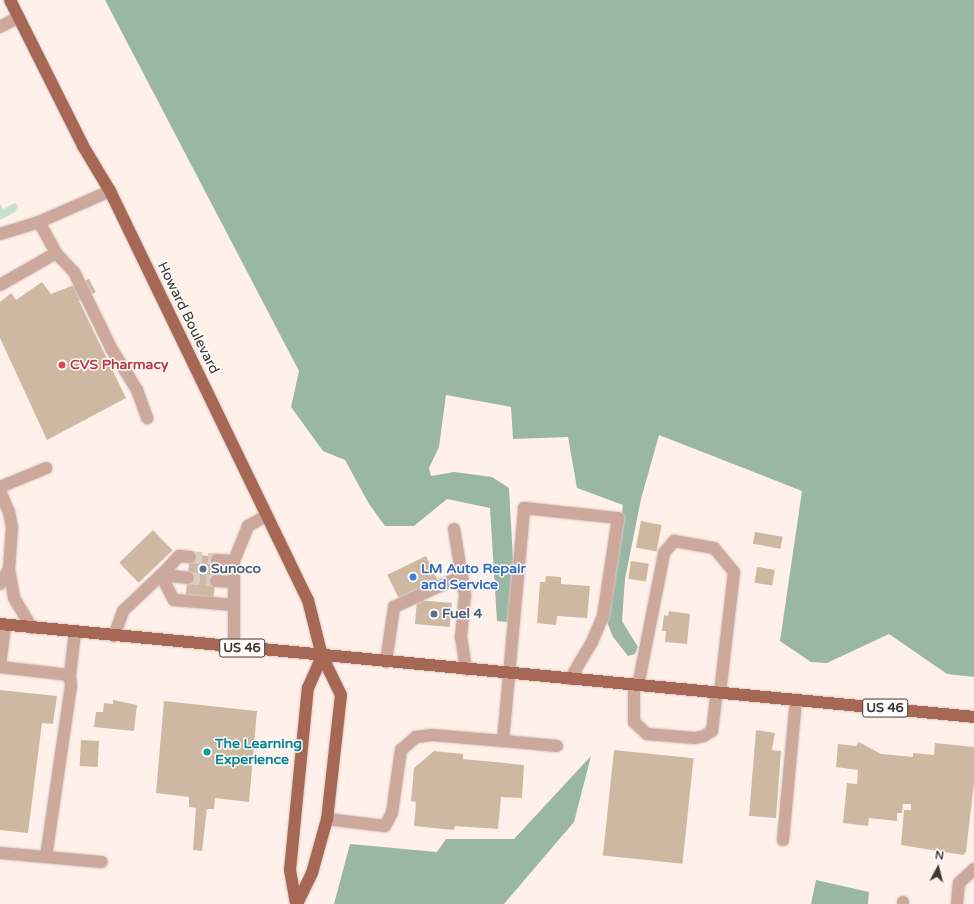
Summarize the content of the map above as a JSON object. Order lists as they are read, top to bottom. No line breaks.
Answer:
{"streets":{"main road":["Howard Boulevard","US 46"]},"crossings":[["Howard Boulevard","US 46"]],"places":["CVS Pharmacy","Sunoco","LM Auto Repair and Service","Fuel 4","The Learning Experience"],"north":"top"}
